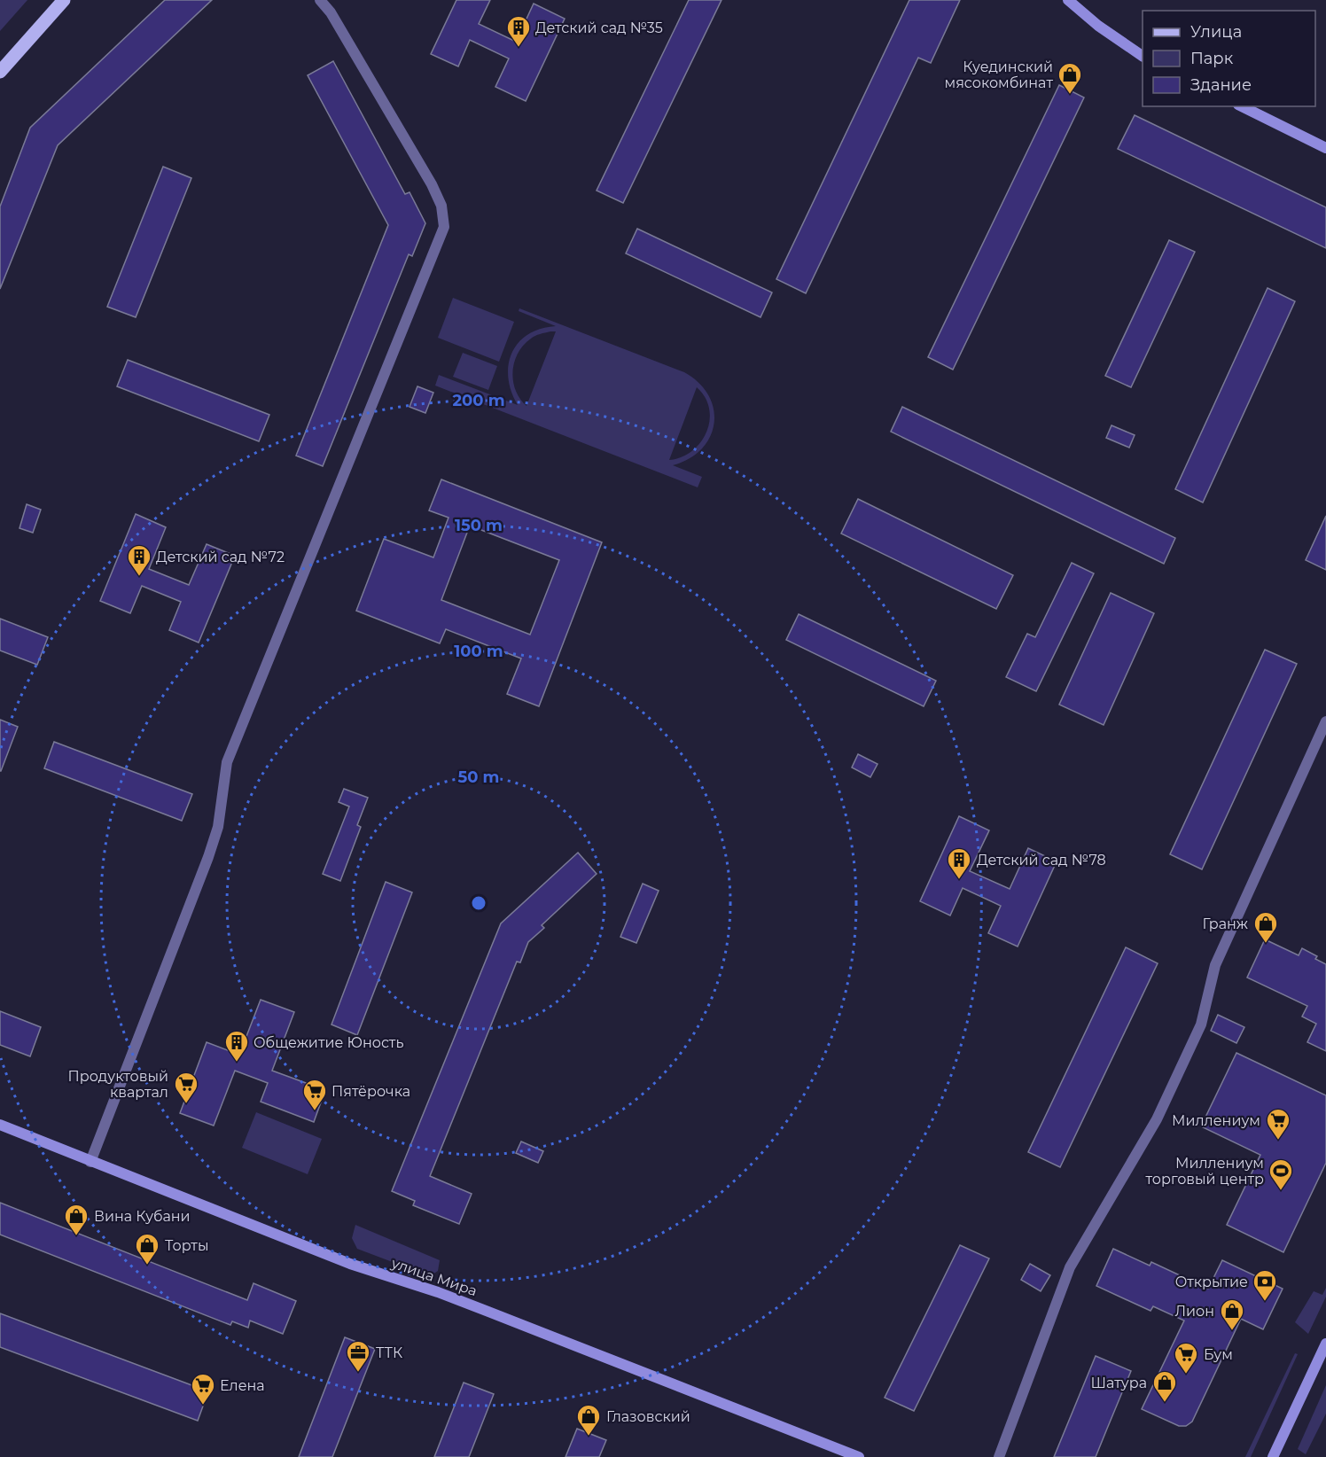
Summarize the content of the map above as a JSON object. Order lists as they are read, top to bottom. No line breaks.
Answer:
{"streets":{"main road":["улица Мира"]},"places":{"building":["Детский сад №35","Детский сад №72","Детский сад №78","Общежитие Юность"],"shop":["Куединский мясокомбинат","Гранж","Вина Кубани","Торты","Лион","Шатура","Глазовский"],"supermarket":["Продуктовый квартал","Пятёрочка","Миллениум","Бум","Елена"],"sports":["Миллениум торговый центр"],"bank":["Открытие"],"office":["ТТК"]},"legend":["Улица","Парк","Здание"],"rings":["200 m","150 m","100 m","50 m"]}
